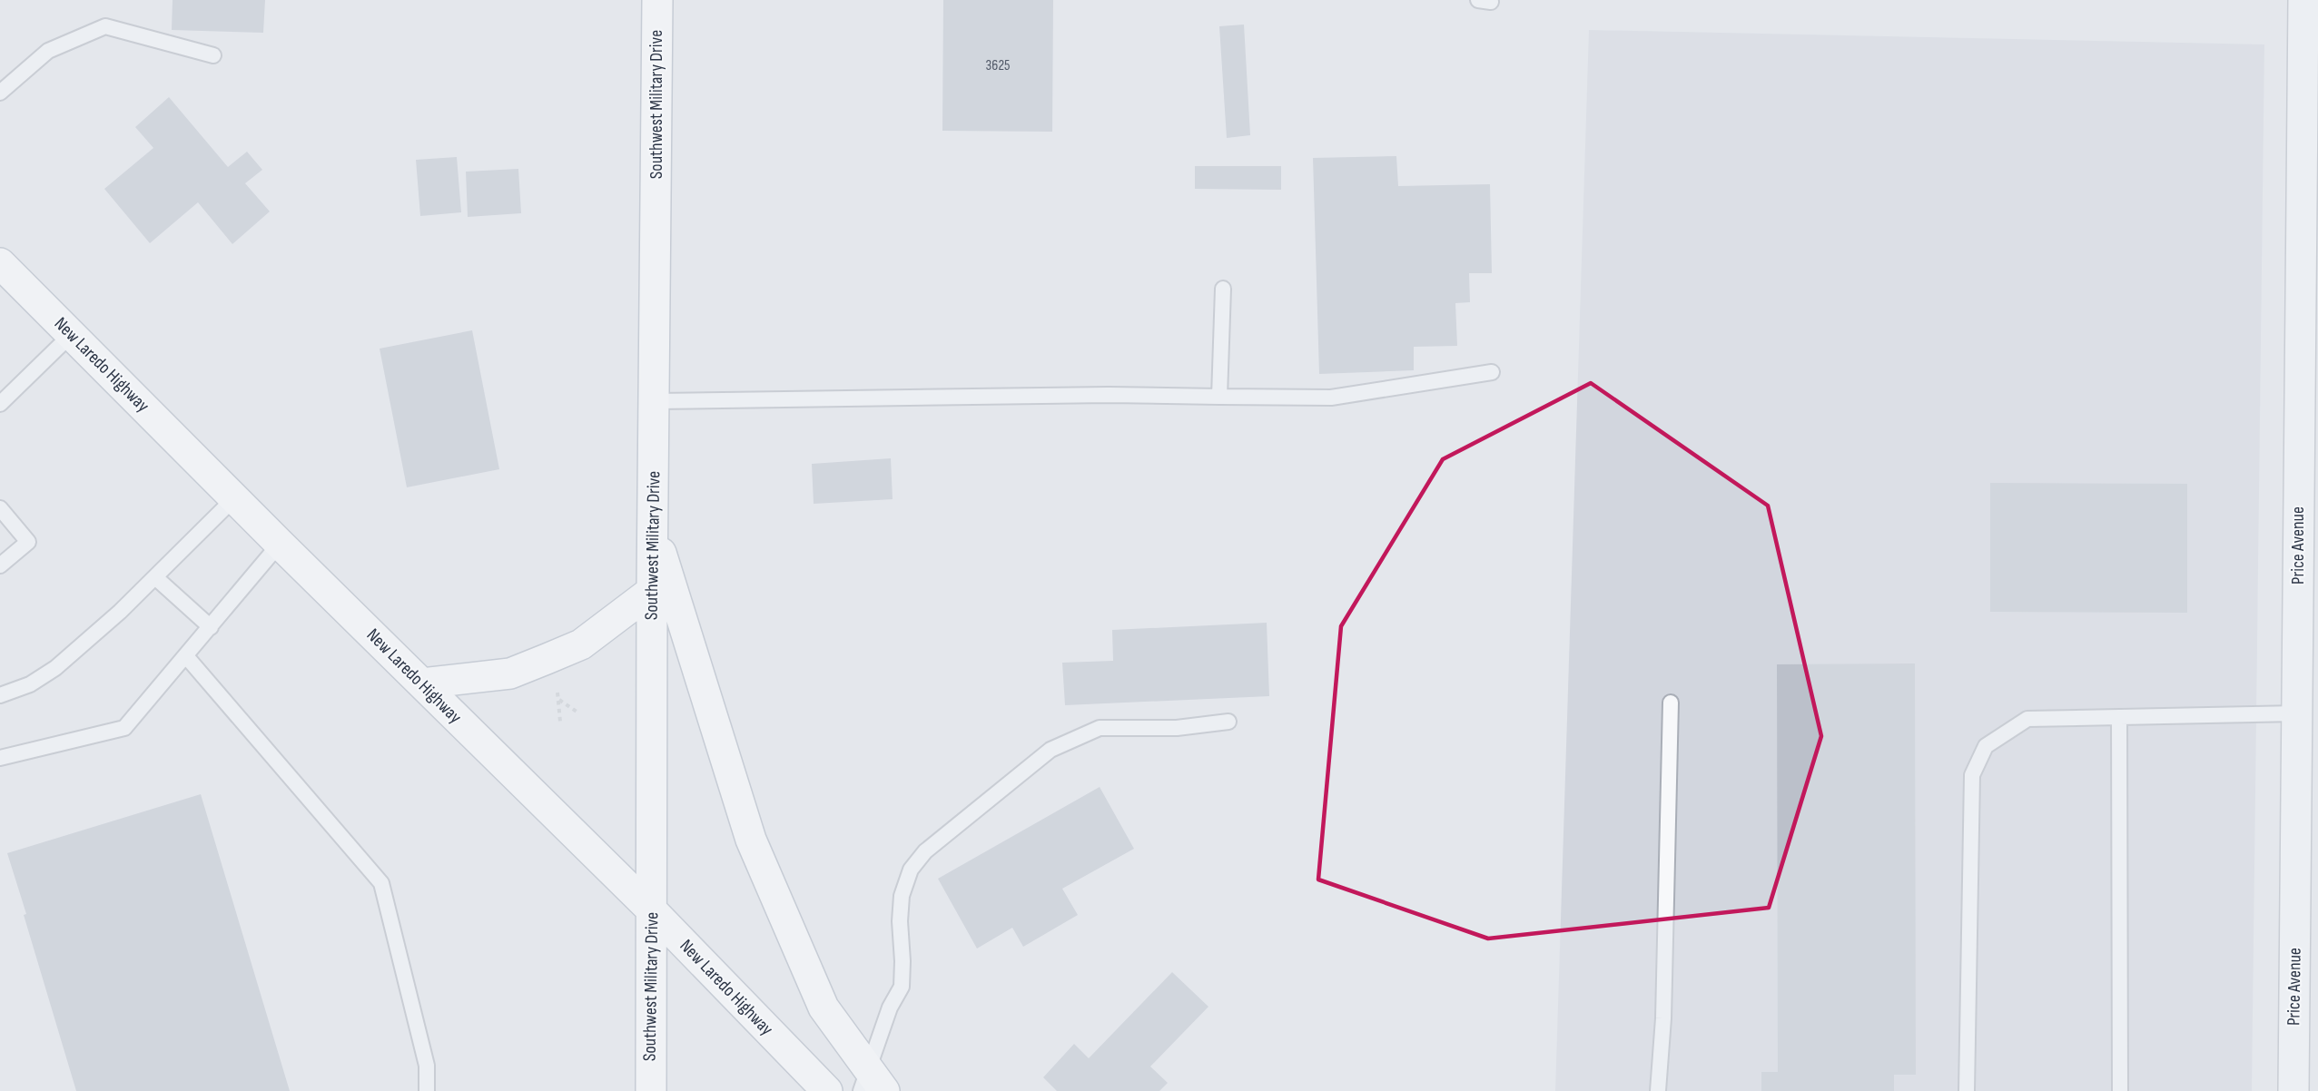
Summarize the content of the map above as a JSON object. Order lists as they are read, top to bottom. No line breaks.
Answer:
{"streets":{"main road":["Southwest Military Drive","New Laredo Highway"],"street":["Price Avenue"]},"crossings":[["Southwest Military Drive","New Laredo Highway"]],"house_numbers":["3625"]}
